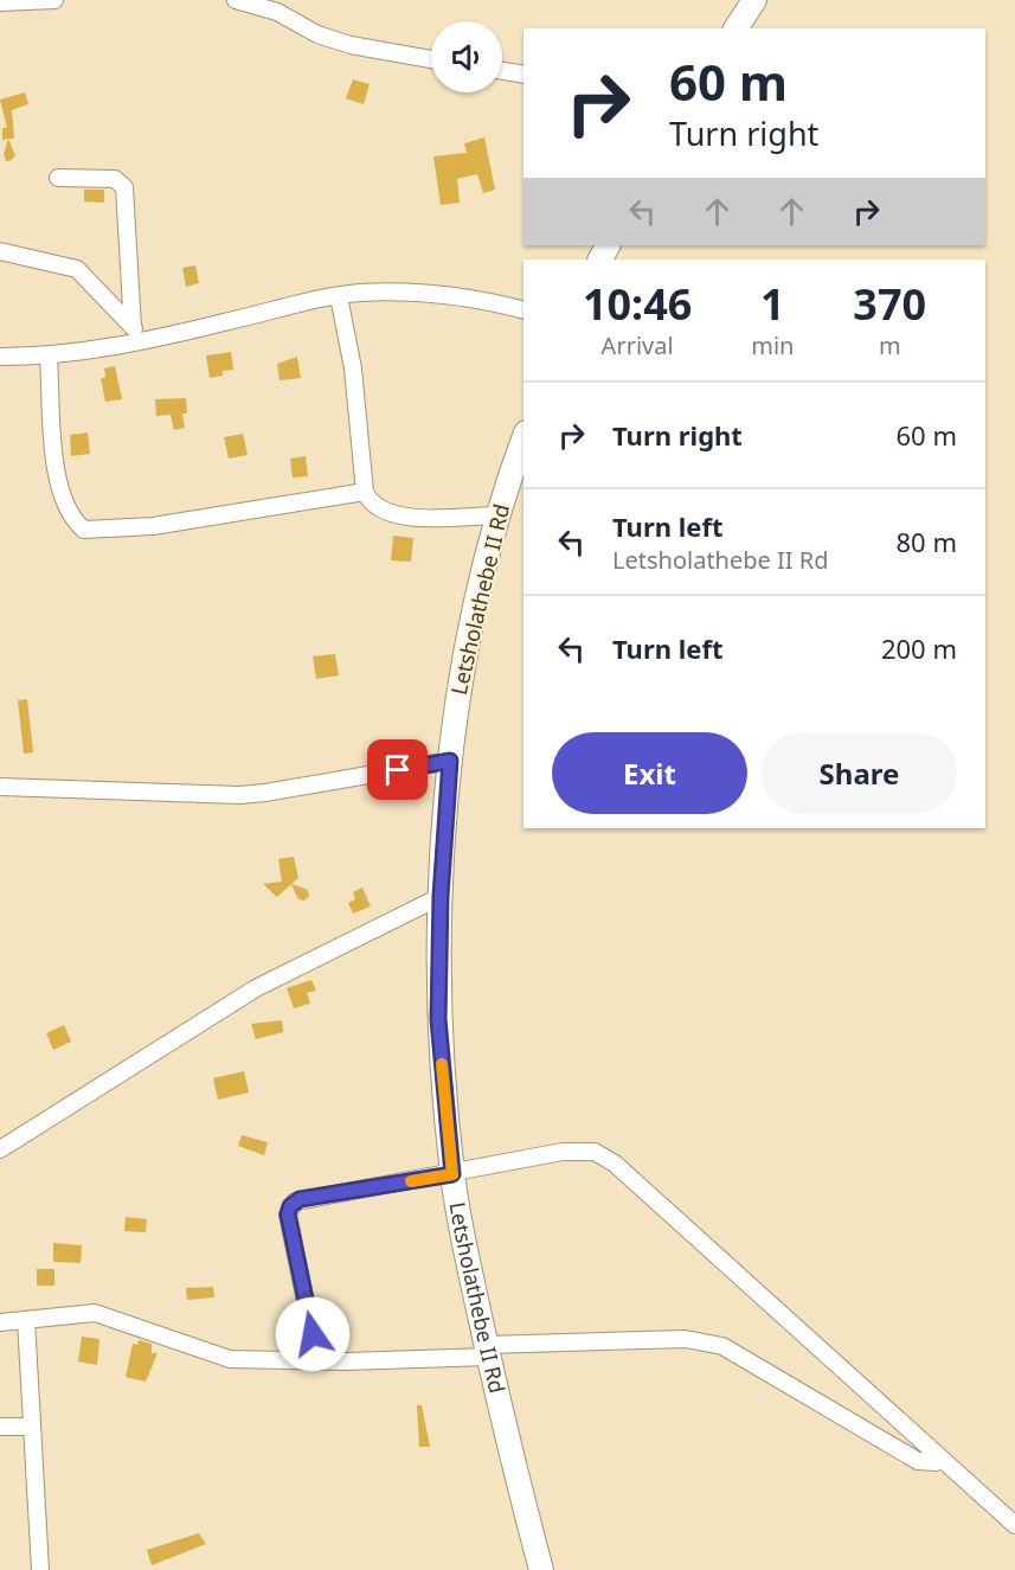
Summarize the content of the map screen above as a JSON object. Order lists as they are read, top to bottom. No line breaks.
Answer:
{"streets":{"street":["Letsholathebe II Rd"]},"page":{"turn":["60 m","Turn right"],"eta":["10:46","Arrival","1","min","370","m"],"list":[{"name":"Turn right","value":"60 m"},{"name":"Turn left","note":"Letsholathebe II Rd","value":"80 m"},{"name":"Turn left","value":"200 m"}],"buttons":["Exit","Share"]}}
